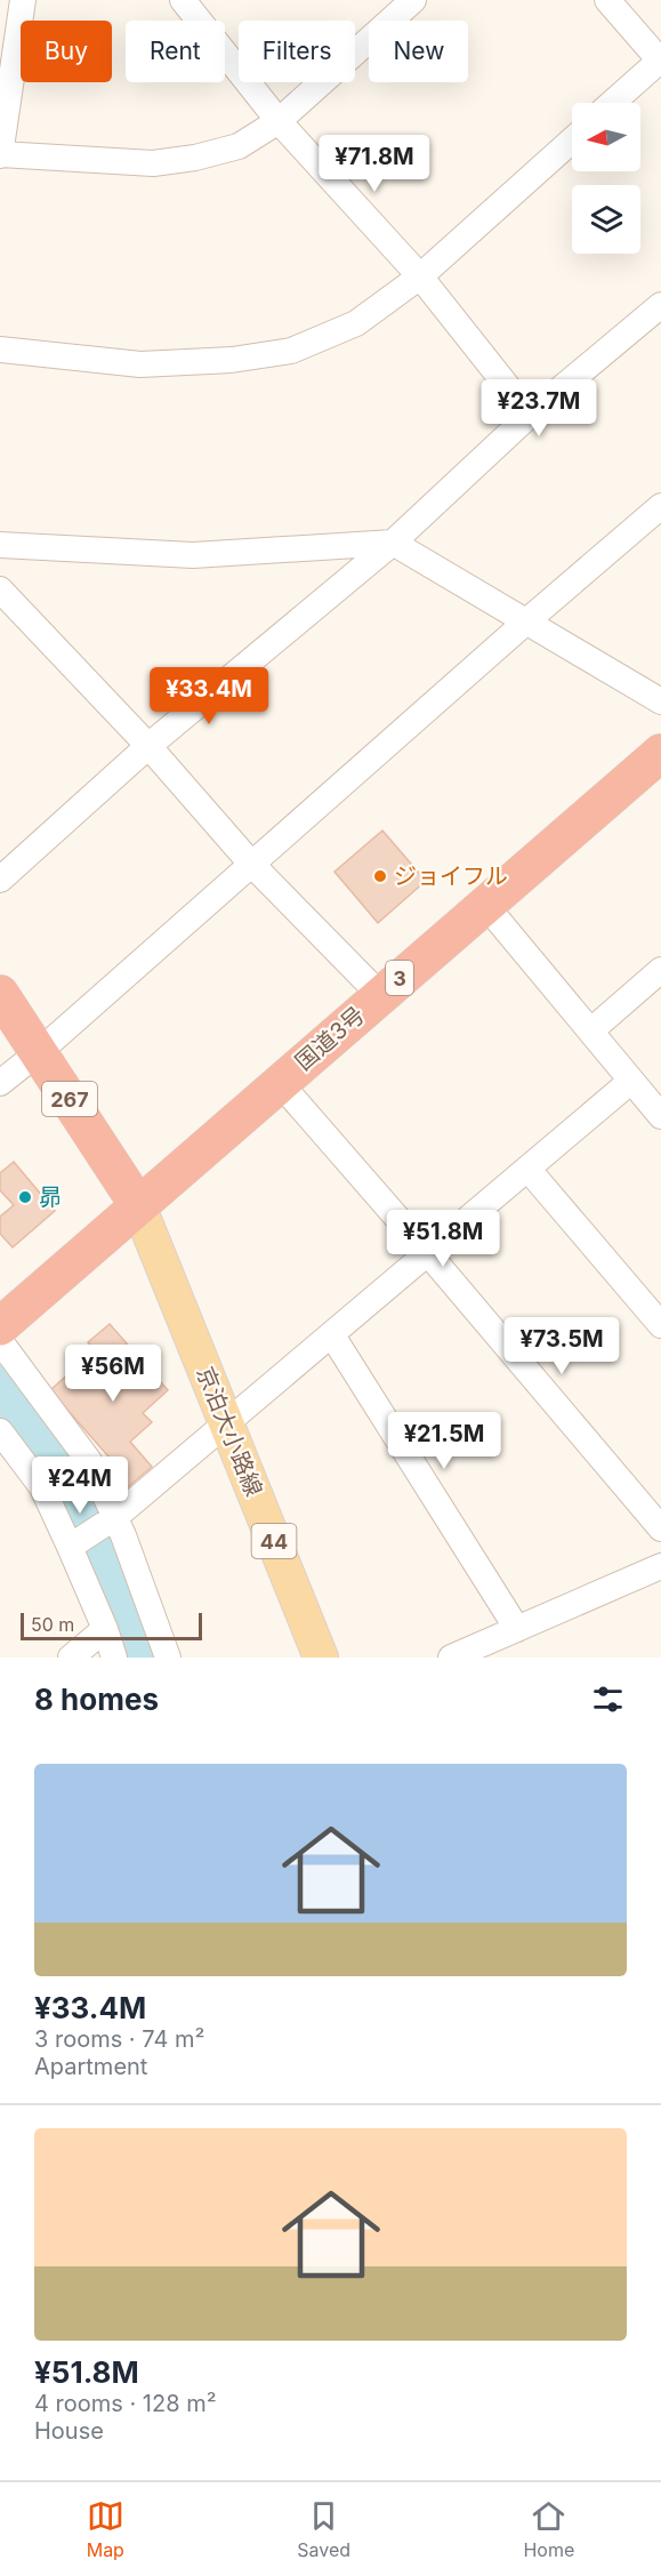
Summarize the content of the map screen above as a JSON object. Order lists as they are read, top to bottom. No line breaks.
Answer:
{"streets":{"highway":["3","国道3号","267"],"main road":["京泊大小路線","44"]},"crossings":[["国道3号","267"],["国道3号","京泊大小路線"],["267","京泊大小路線"]],"places":["ジョイフル","昴"],"scale_bar":"50 m","north":"left","page":{"chip":["Buy","Rent","Filters","New"],"price":["¥71.8M","¥23.7M","¥33.4M","¥51.8M","¥73.5M","¥56M","¥21.5M","¥24M"],"scale":"50 m","heading":"8 homes","list":[{"name":"¥33.4M","note":"3 rooms · 74 m² · Apartment"},{"name":"¥51.8M","note":"4 rooms · 128 m² · House"}],"tabs":["Map","Saved","Home"]}}
